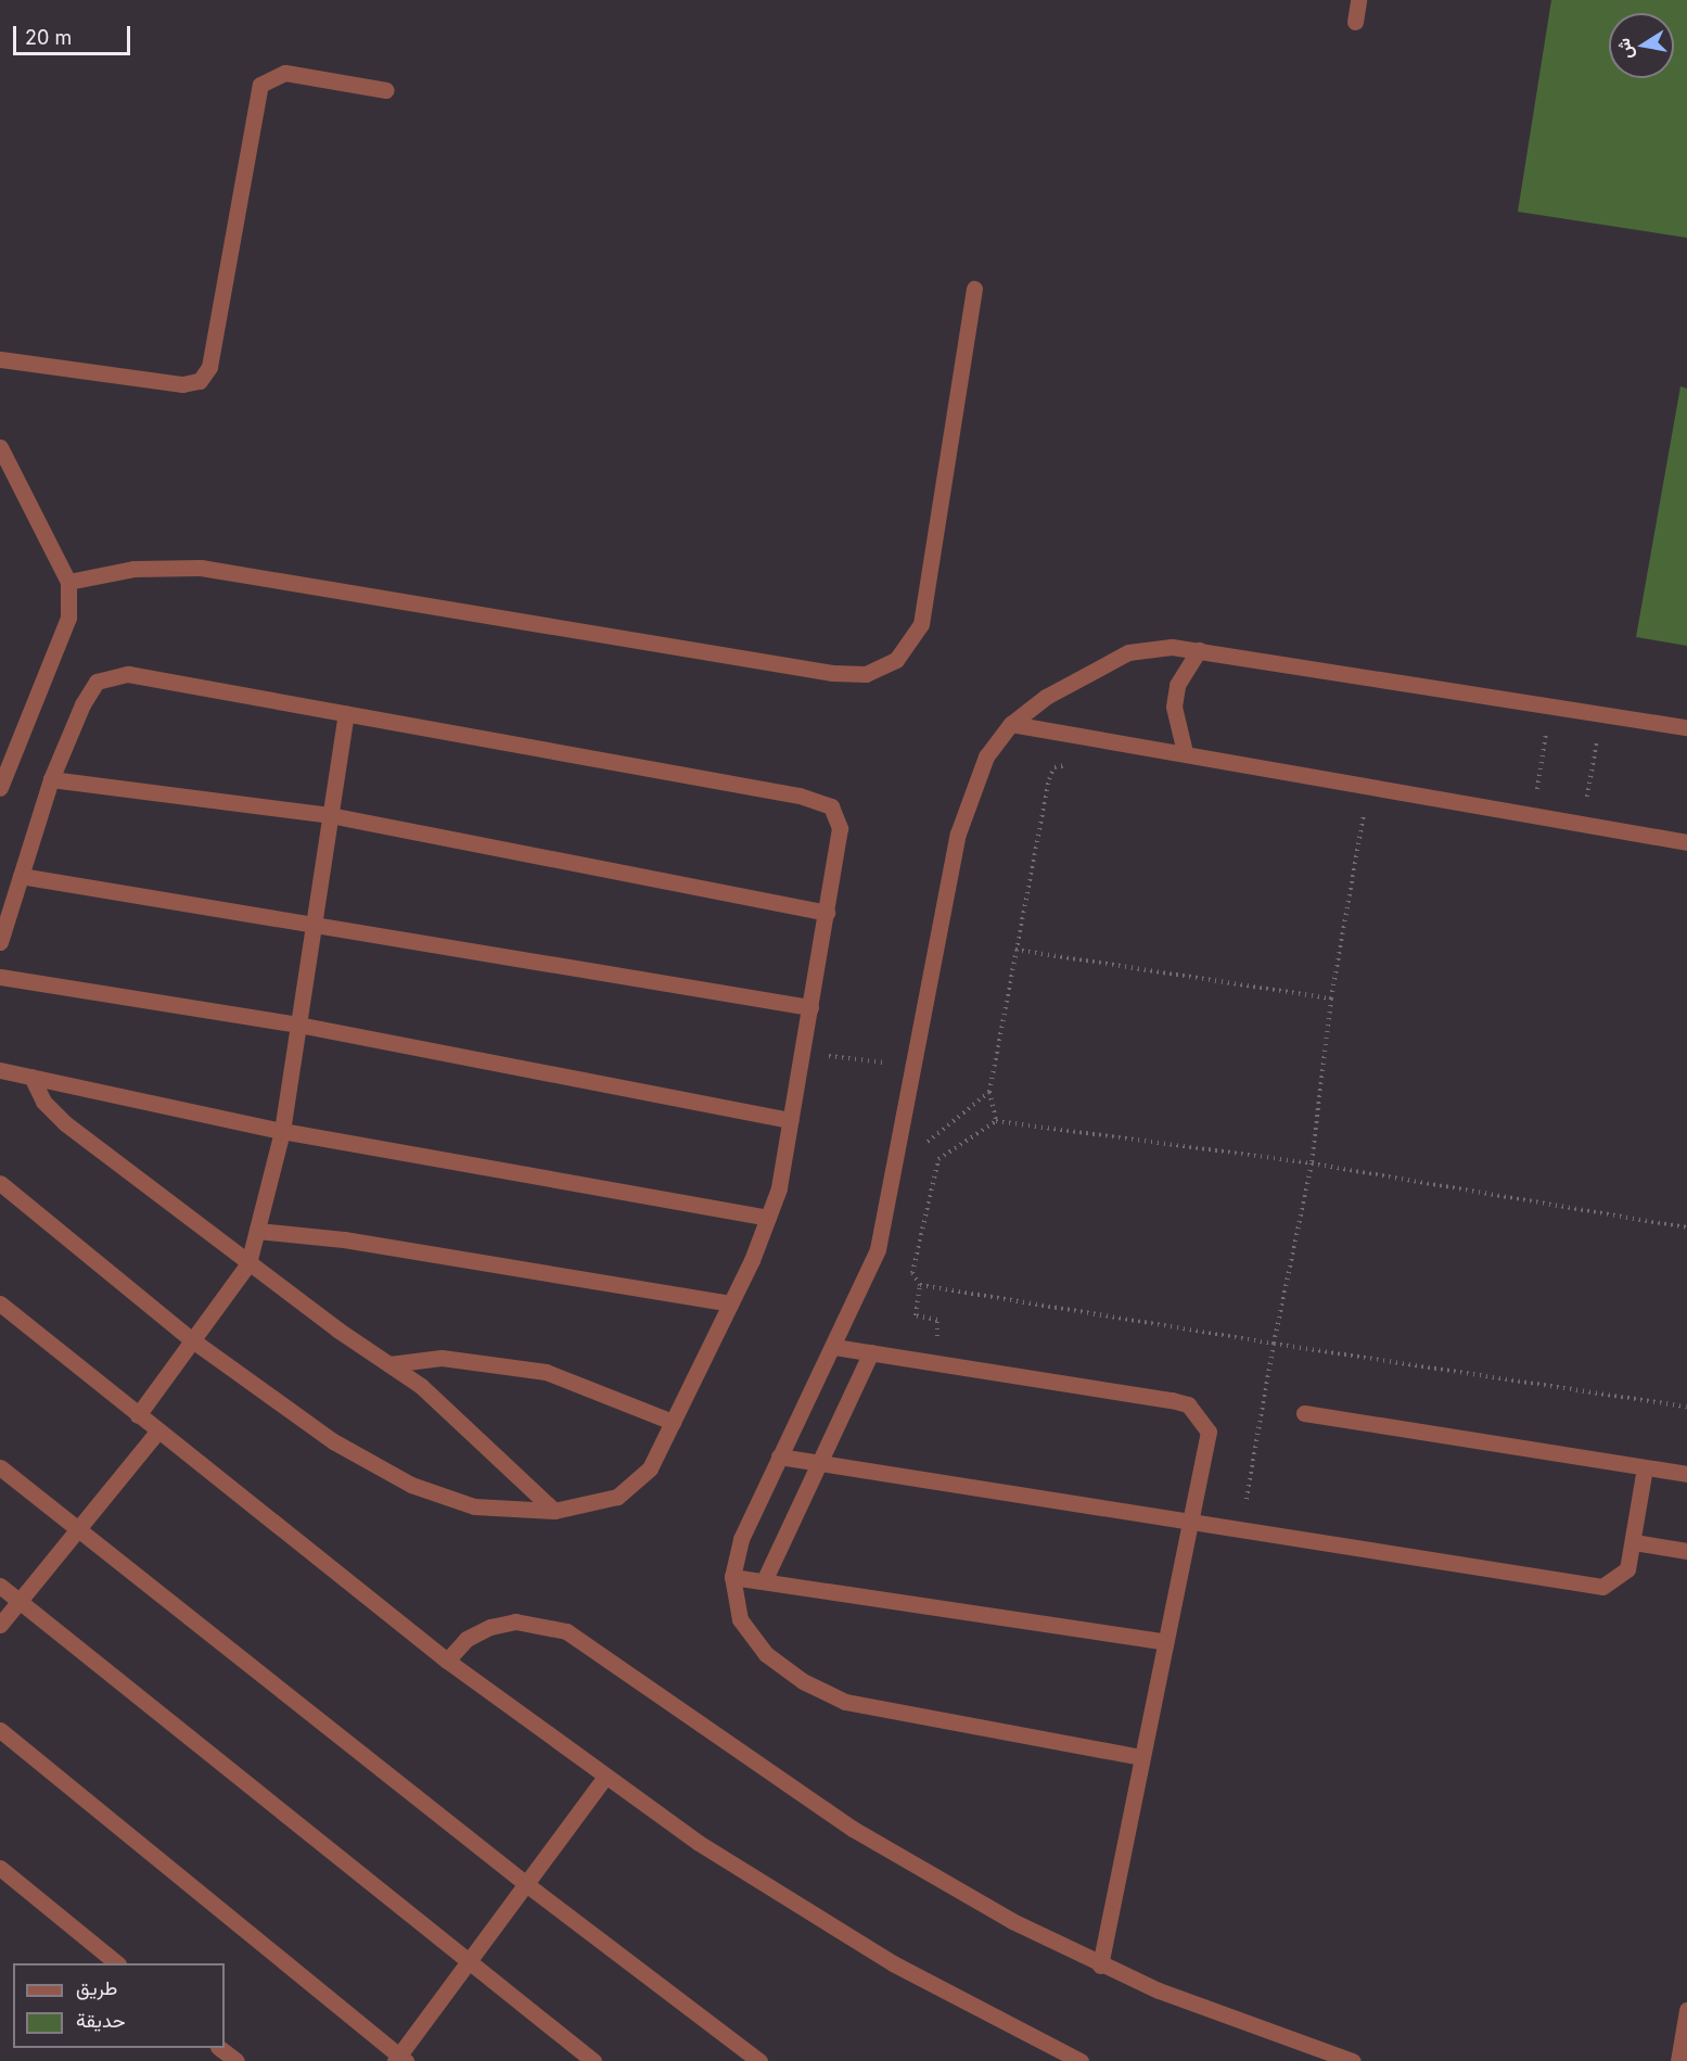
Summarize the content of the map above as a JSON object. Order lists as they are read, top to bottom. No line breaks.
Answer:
{"legend":["طريق","حديقة"],"scale_bar":"20 m","north":"left"}
